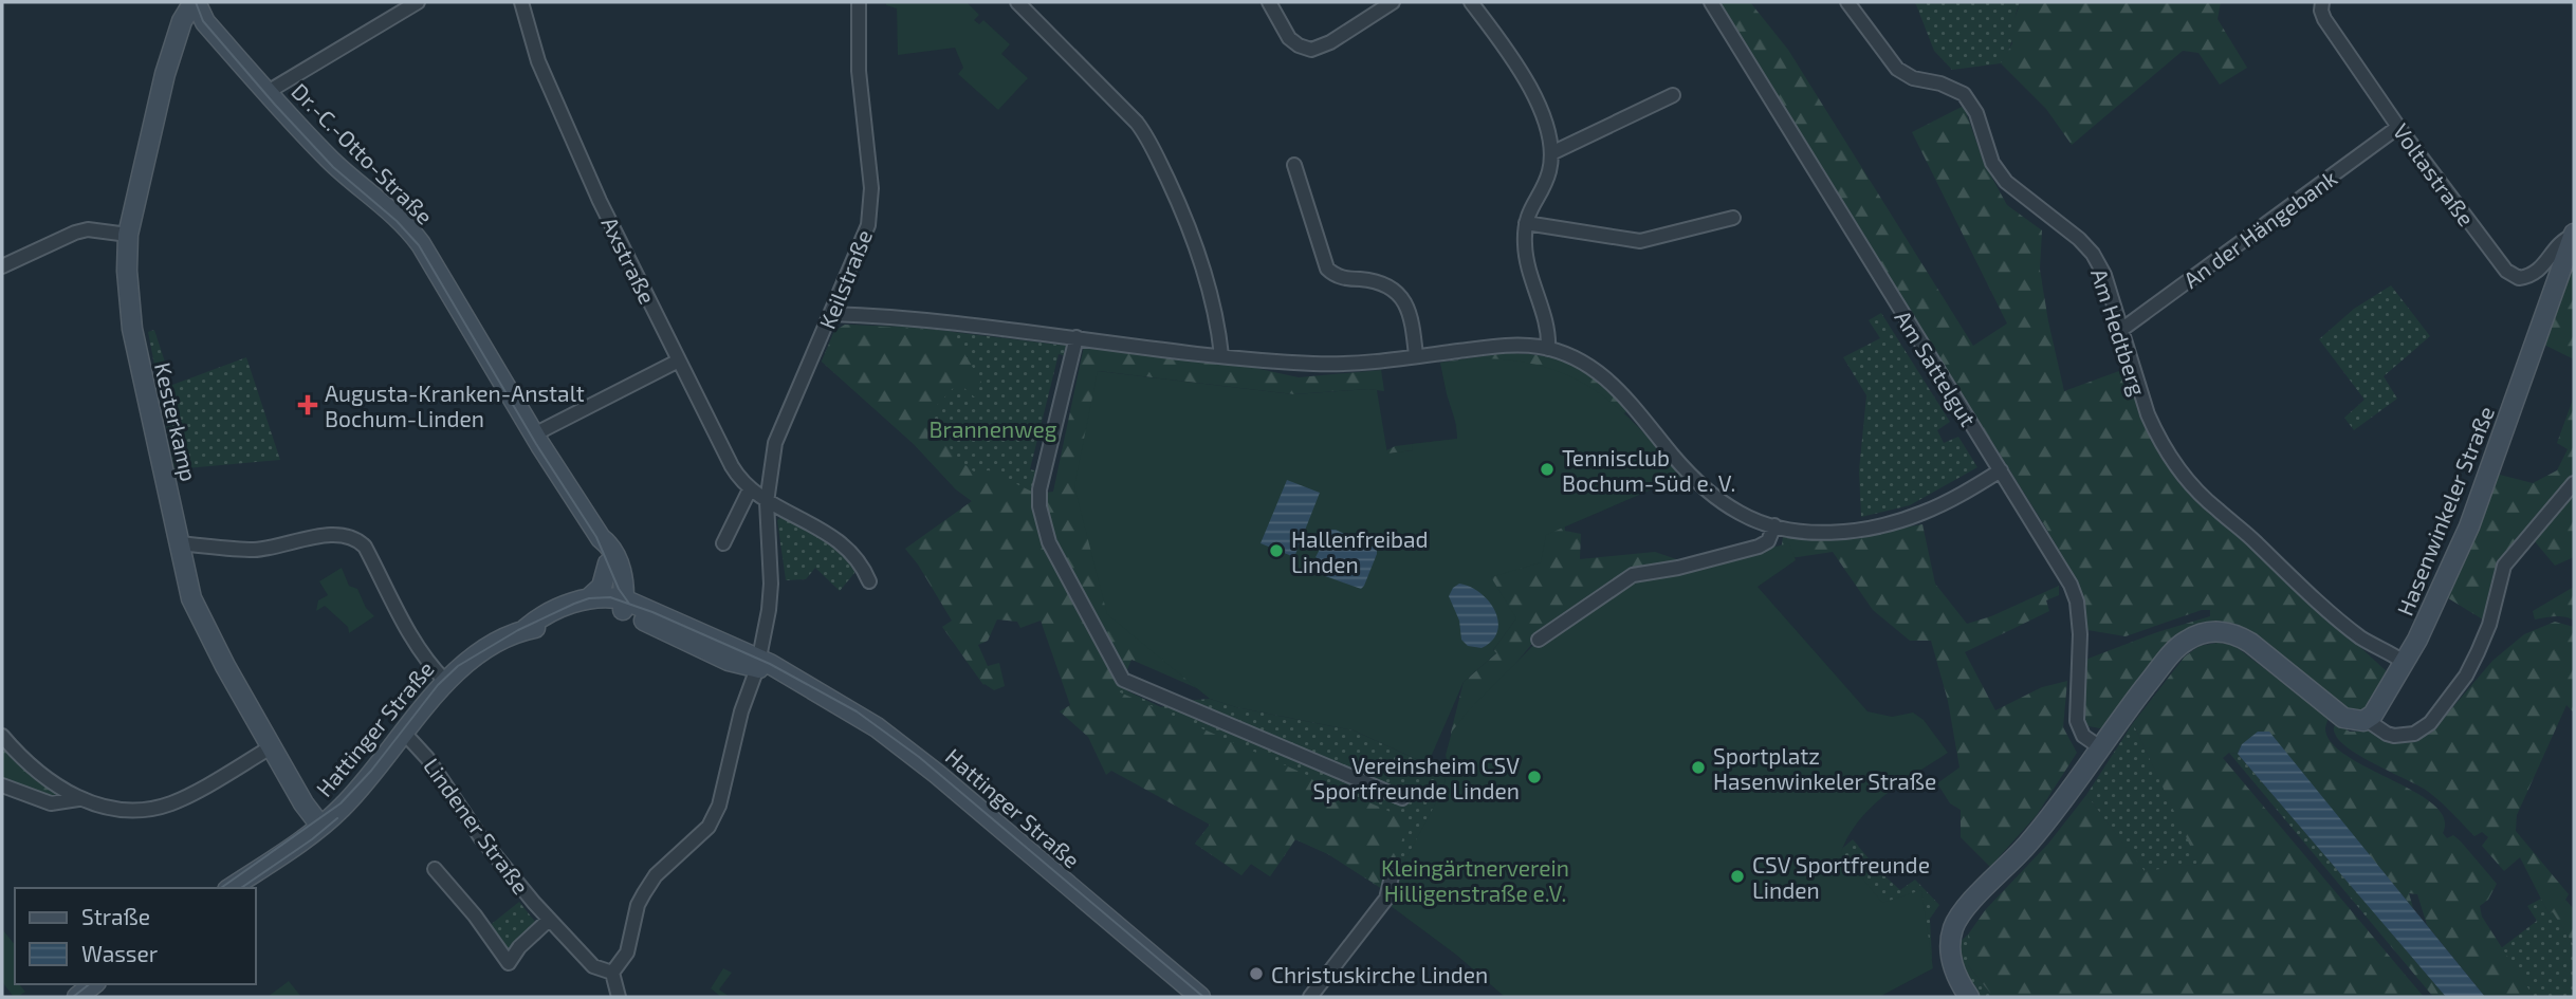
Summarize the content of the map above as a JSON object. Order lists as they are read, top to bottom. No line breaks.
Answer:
{"streets":{"street":["Dr.-C.-Otto-Straße","Voltastraße","An der Hängebank","Axstraße","Keilstraße","Am Hedtberg","Am Sattelgut","Kesterkamp","Hasenwinkeler Straße","Hattinger Straße","Lindener Straße"]},"crossings":[["Dr.-C.-Otto-Straße","Kesterkamp"],["Dr.-C.-Otto-Straße","Hattinger Straße"],["Voltastraße","An der Hängebank"],["Voltastraße","Hasenwinkeler Straße"],["An der Hängebank","Am Hedtberg"],["Axstraße","Keilstraße"],["Keilstraße","Hattinger Straße"],["Keilstraße","Lindener Straße"],["Am Hedtberg","Hasenwinkeler Straße"],["Kesterkamp","Hattinger Straße"],["Hattinger Straße","Lindener Straße"]],"parks":["Brannenweg","Kleingärtnerverein Hilligenstraße e.V."],"places":{"health":["Augusta-Kranken-Anstalt Bochum-Linden"],"other":["Tennisclub Bochum-Süd e. V.","Hallenfreibad Linden","Sportplatz Hasenwinkeler Straße","Vereinsheim CSV Sportfreunde Linden","CSV Sportfreunde Linden","Christuskirche Linden"]},"legend":["Straße","Wasser"]}
